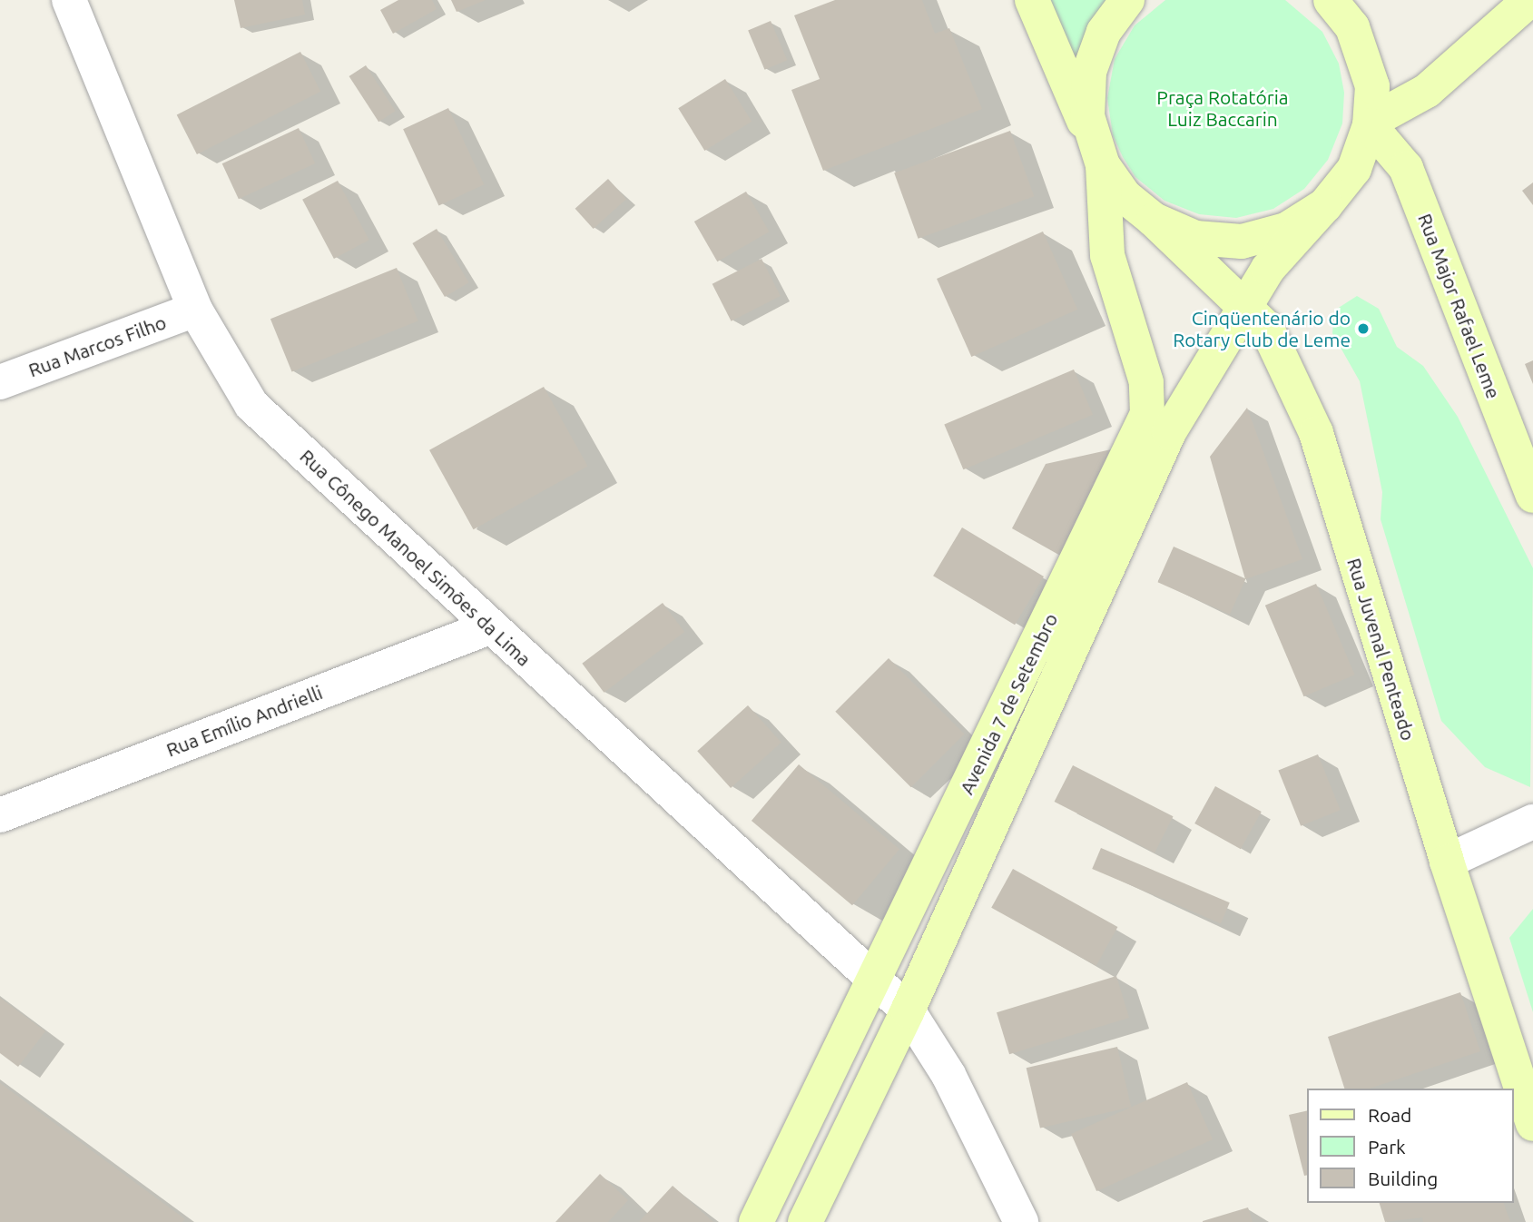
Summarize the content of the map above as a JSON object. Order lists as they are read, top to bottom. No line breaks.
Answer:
{"streets":{"street":["Rua Major Rafael Leme","Rua Marcos Filho","Rua Cônego Manoel Simões da Lima","Rua Juvenal Penteado","Avenida 7 de Setembro","Rua Emílio Andrielli"]},"crossings":[["Rua Marcos Filho","Rua Cônego Manoel Simões da Lima"],["Rua Cônego Manoel Simões da Lima","Avenida 7 de Setembro"],["Rua Cônego Manoel Simões da Lima","Rua Emílio Andrielli"],["Rua Juvenal Penteado","Avenida 7 de Setembro"]],"parks":["Praça Rotatória Luiz Baccarin"],"places":["Cinqüentenário do Rotary Club de Leme"],"legend":["Road","Park","Building"]}
